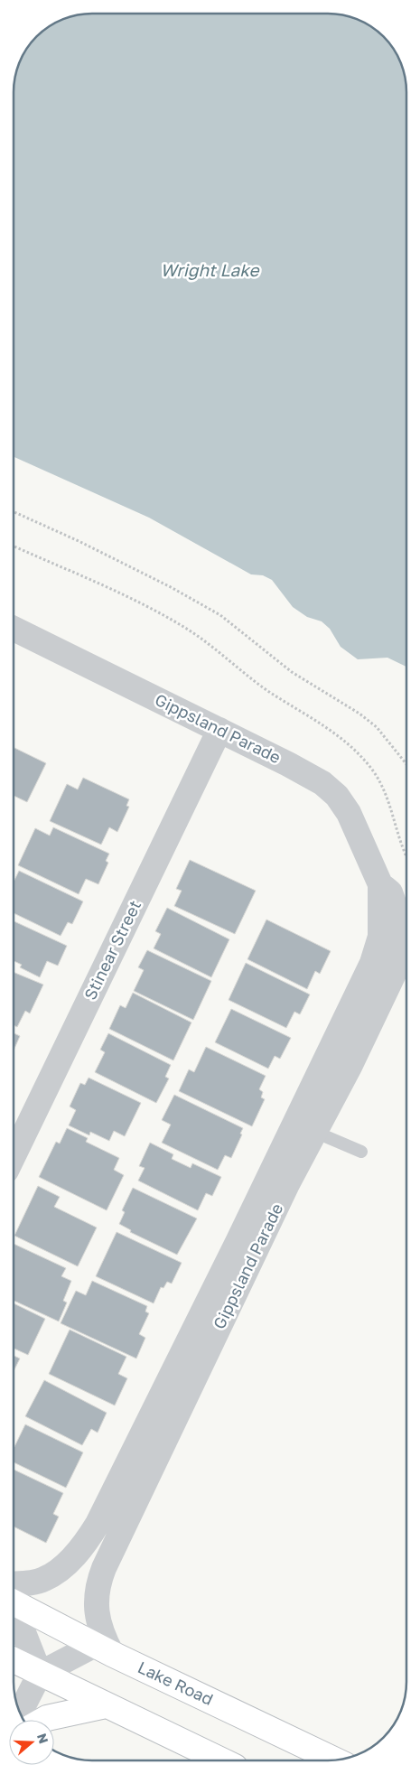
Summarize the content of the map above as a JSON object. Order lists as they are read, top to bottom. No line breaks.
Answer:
{"streets":{"main road":["Lake Road"],"street":["Gippsland Parade","Stinear Street"]},"crossings":[["Gippsland Parade","Stinear Street"],["Gippsland Parade","Lake Road"]],"water":["Wright Lake"],"north":"right"}
